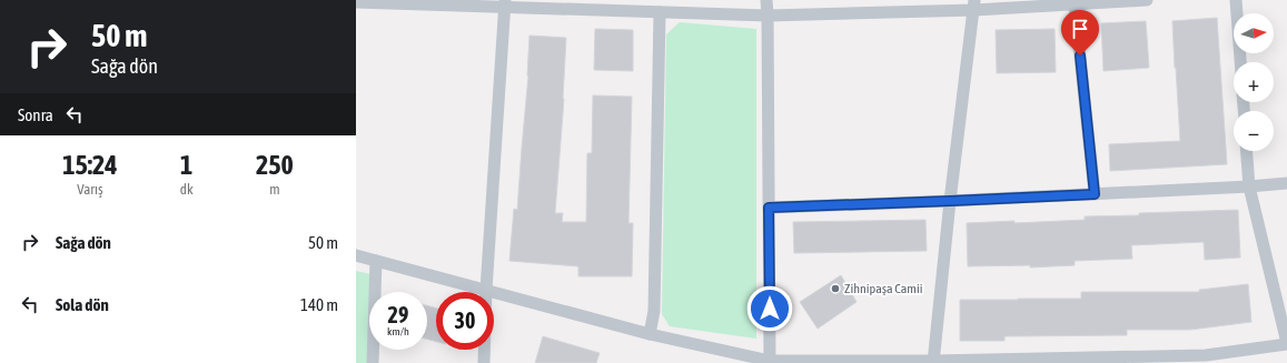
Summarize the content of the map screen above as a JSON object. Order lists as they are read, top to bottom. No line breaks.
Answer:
{"places":["Zihnipaşa Camii"],"north":"right","page":{"turn":["50 m","Sağa dön"],"map_buttons":["+","−"],"then":"Sonra","eta":["15:24","Varış","1","dk","250","m"],"list":[{"name":"Sağa dön","value":"50 m"},{"name":"Sola dön","value":"140 m"}],"speed":"29 km/h","limit":"30"}}
